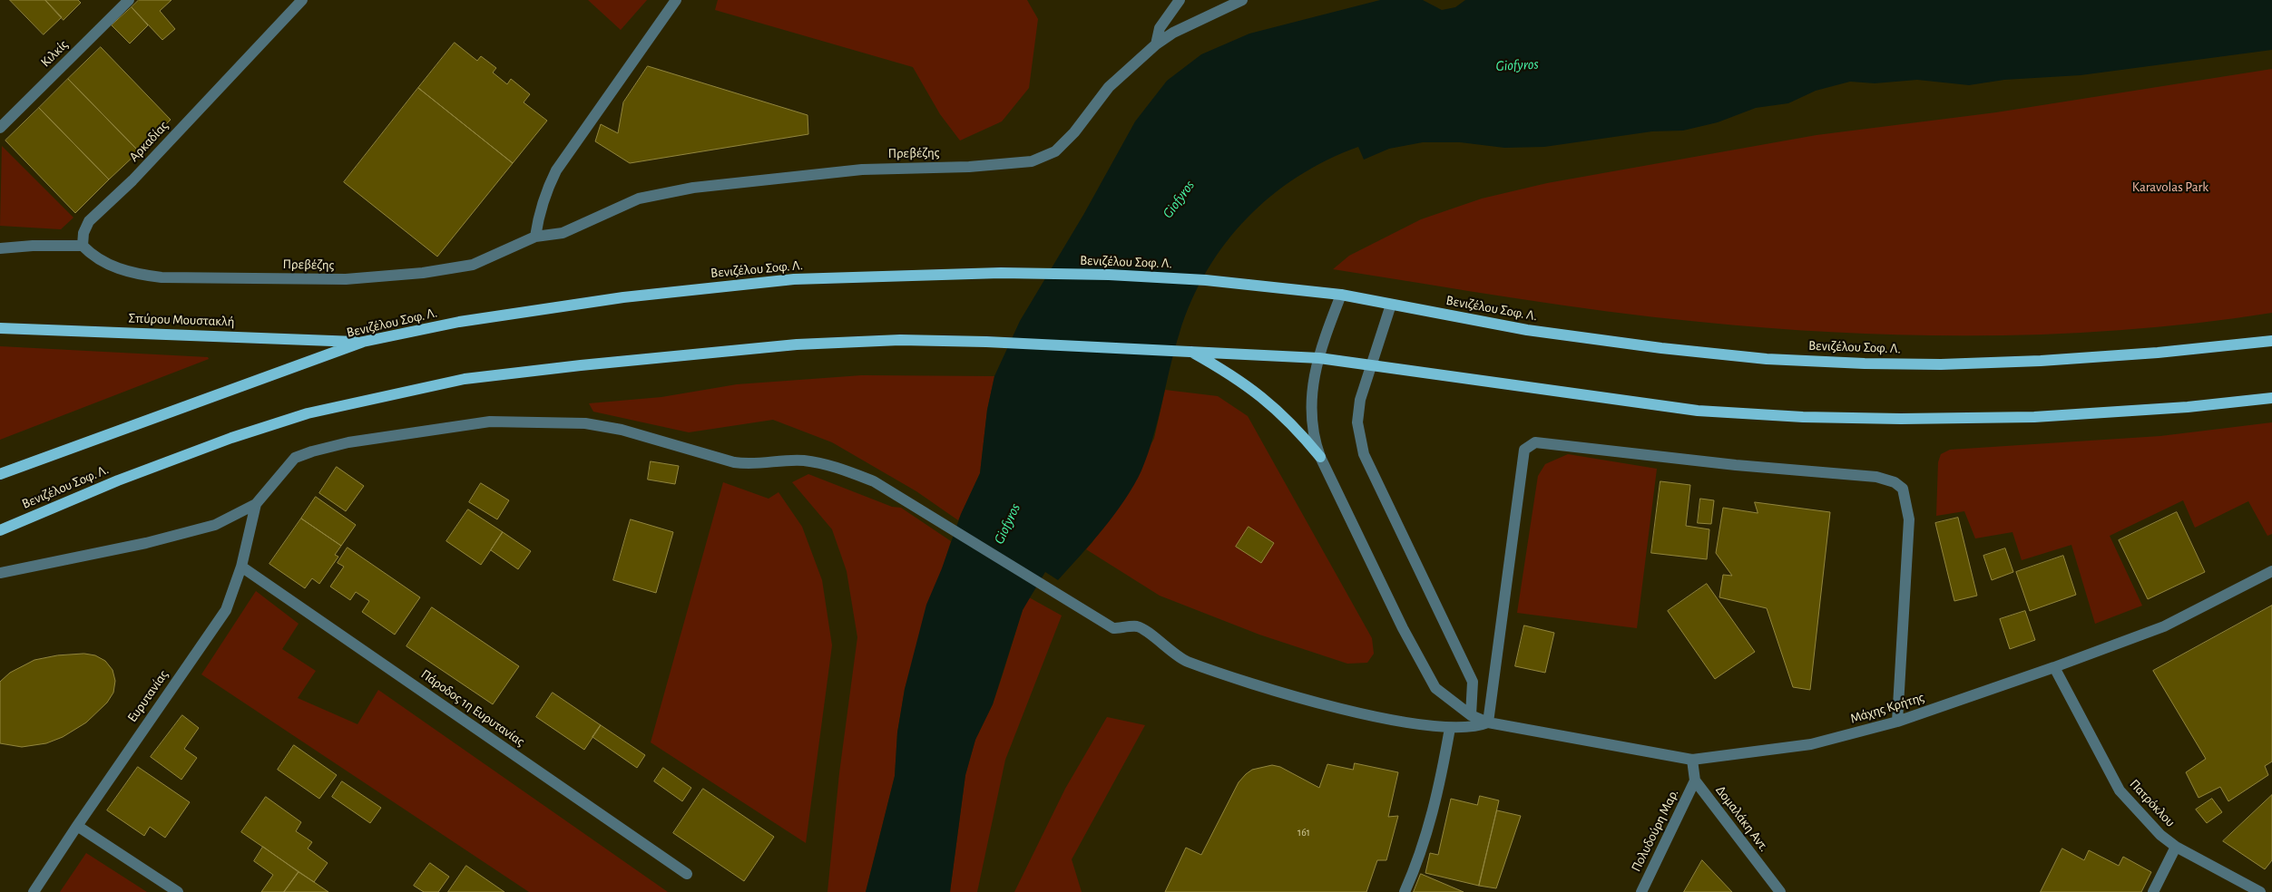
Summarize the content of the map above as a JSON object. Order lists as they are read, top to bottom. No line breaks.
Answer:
{"streets":{"main road":["Βενιζέλου Σοφ. Λ.","Σπύρου Μουστακλή"],"street":["Κιλκίς","Αρκαδίας","Πρεβέζης","Ευρυτανίας","Πάροδος 1η Ευρυτανίας","Μάχης Κρήτης","Πατρόκλου","Δομαλάκη Αντ.","Πολυδούρη Μαρ."]},"crossings":[["Αρκαδίας","Πρεβέζης"],["Βενιζέλου Σοφ. Λ.","Σπύρου Μουστακλή"],["Ευρυτανίας","Πάροδος 1η Ευρυτανίας"],["Μάχης Κρήτης","Πατρόκλου"],["Δομαλάκη Αντ.","Πολυδούρη Μαρ."]],"water":["Giofyros"],"parks":["Karavolas Park"],"house_numbers":["161"]}
